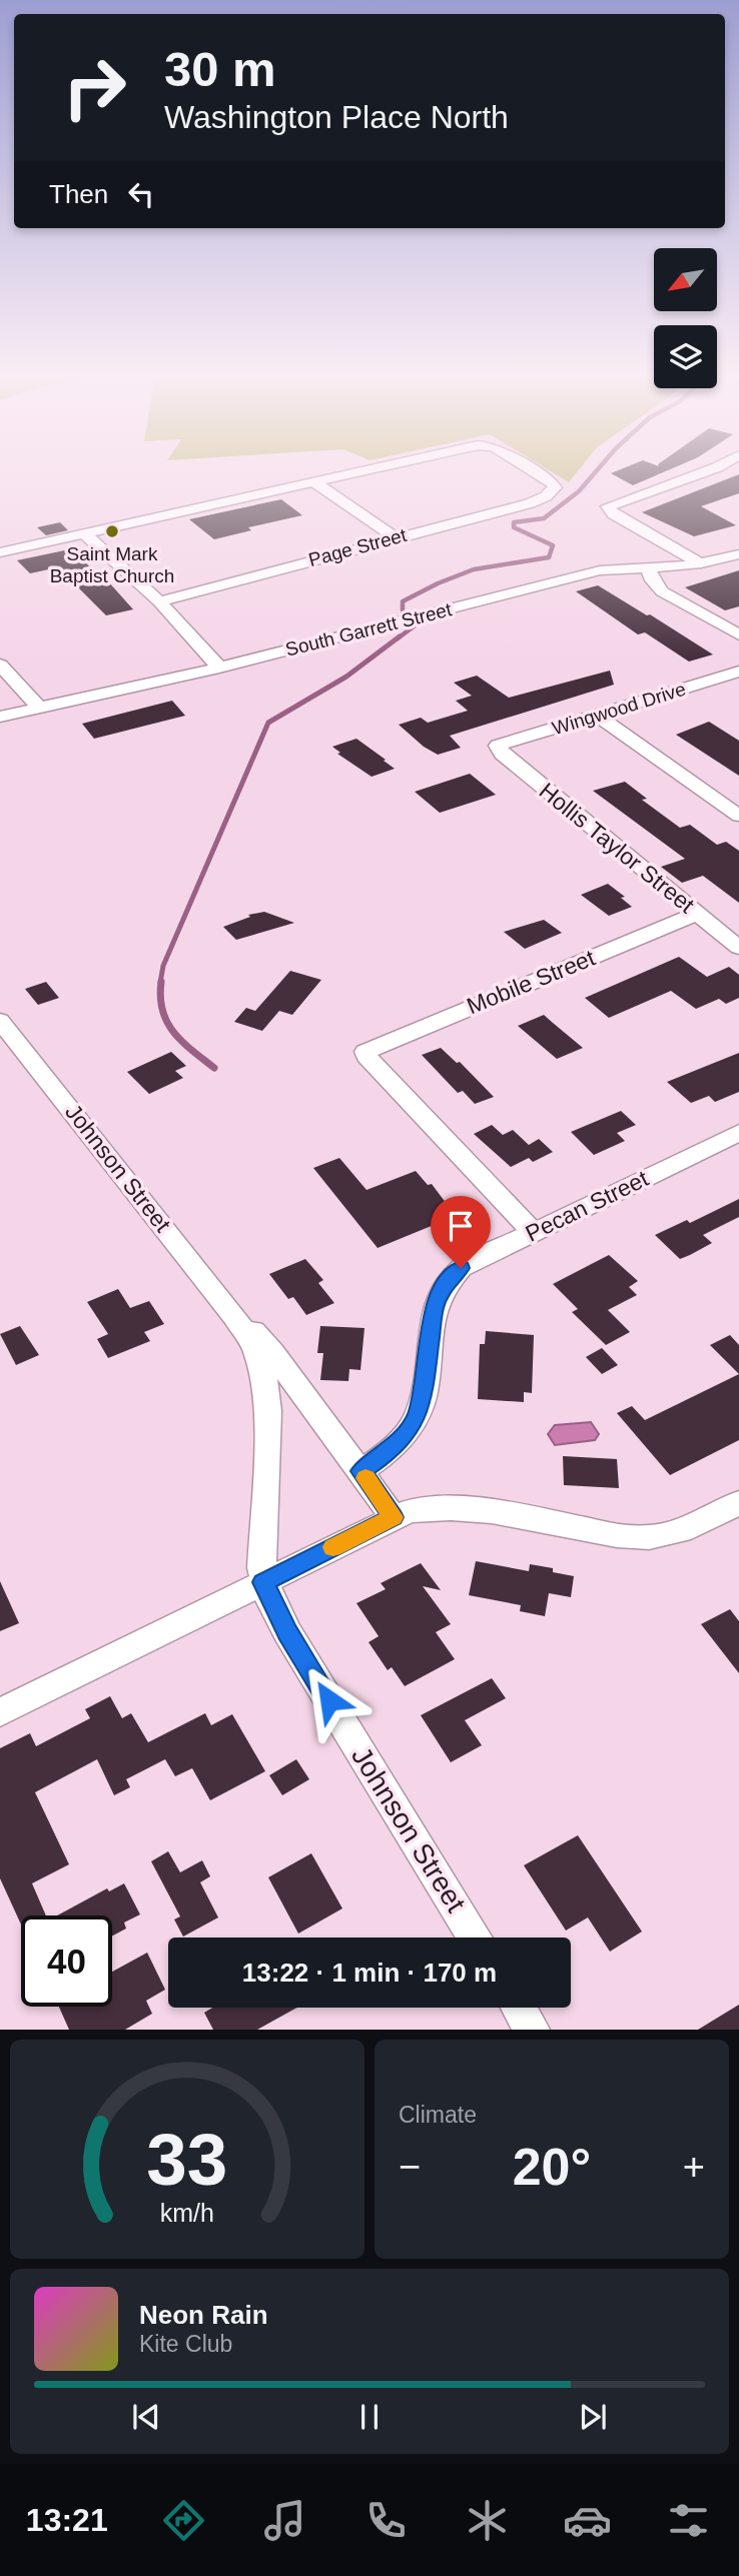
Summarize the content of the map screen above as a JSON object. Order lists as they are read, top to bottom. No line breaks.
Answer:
{"streets":{"street":["Page Street","South Garrett Street","Wingwood Drive","Hollis Taylor Street","Mobile Street","Johnson Street","Pecan Street"]},"crossings":[["Wingwood Drive","Hollis Taylor Street"],["Hollis Taylor Street","Mobile Street"],["Mobile Street","Pecan Street"],["Johnson Street","Pecan Street"]],"places":["Saint Mark Baptist Church"],"north":"bottom left","page":{"turn":["30 m","Washington Place North"],"then":"Then","limit":"40","trip":"13:22 · 1 min · 170 m","tile":"Climate","heat":["−","20°","+"],"song":["Neon Rain","Kite Club"],"tabs":"13:21","gauge":["33","km/h"]}}
